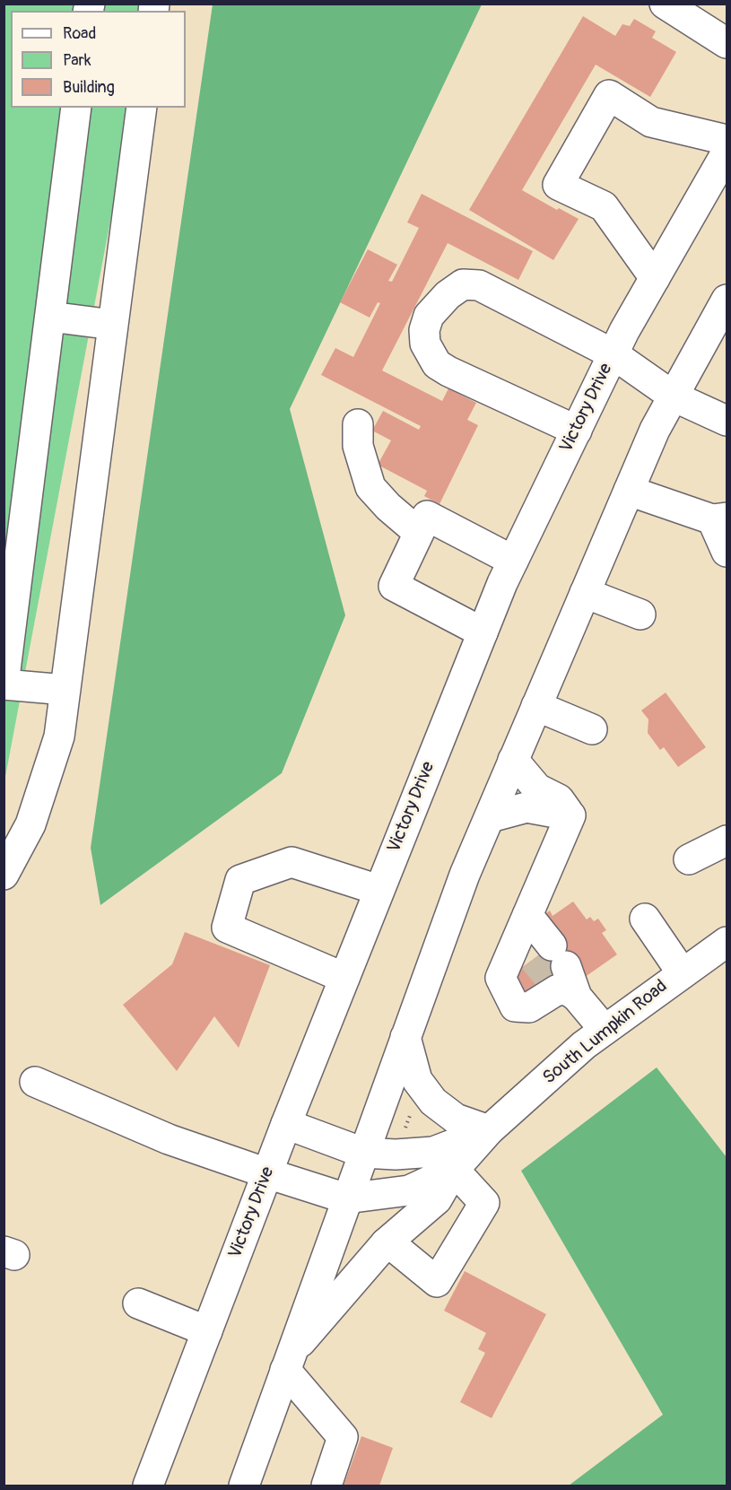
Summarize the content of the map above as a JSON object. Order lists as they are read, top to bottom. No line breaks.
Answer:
{"streets":{"main road":["Victory Drive","South Lumpkin Road"]},"crossings":[["Victory Drive","South Lumpkin Road"]],"legend":["Road","Park","Building"]}
